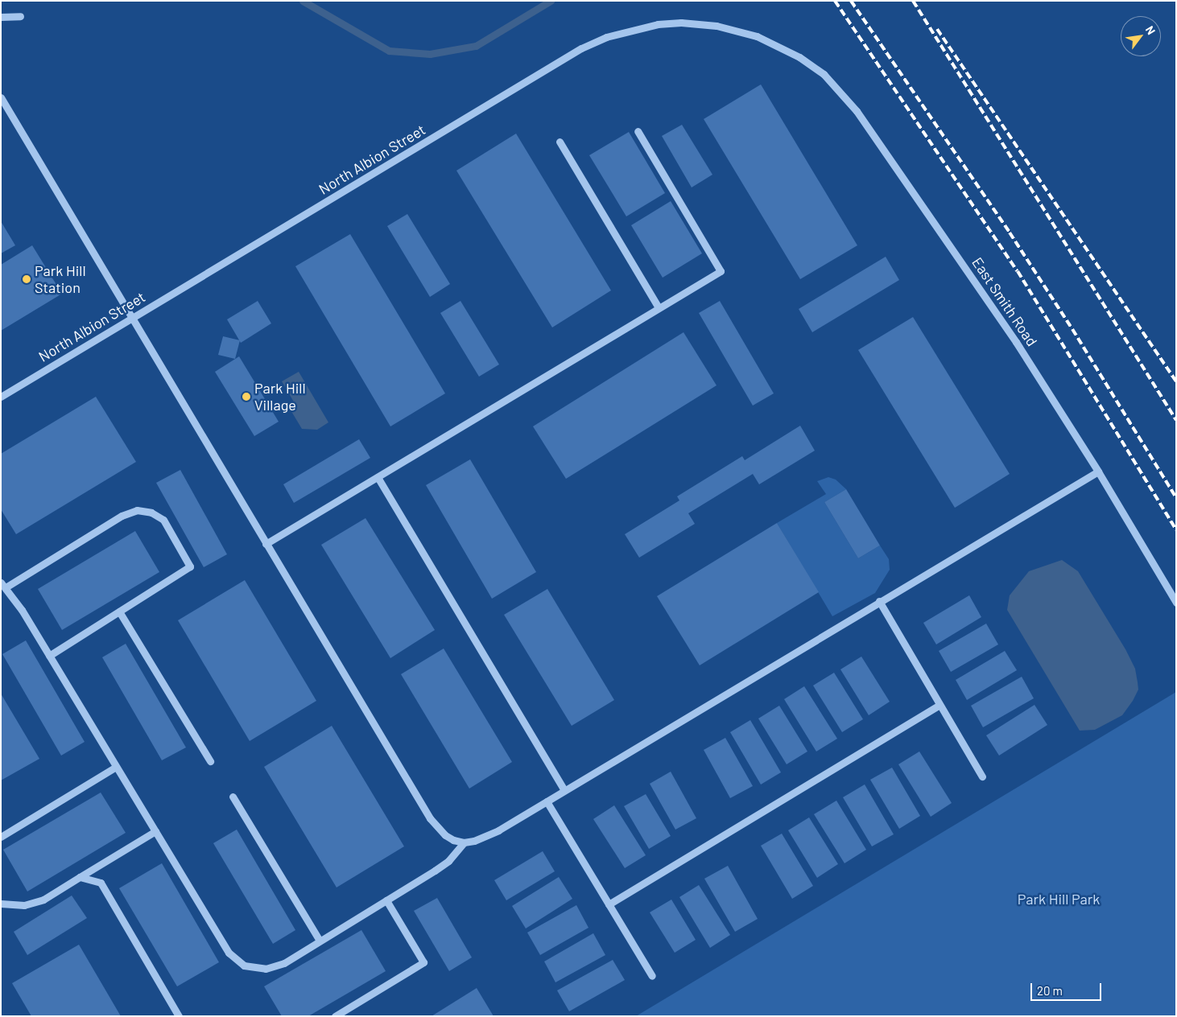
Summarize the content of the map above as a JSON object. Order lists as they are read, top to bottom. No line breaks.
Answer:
{"streets":{"street":["North Albion Street","East Smith Road"]},"crossings":[["North Albion Street","East Smith Road"]],"parks":["Park Hill Park"],"places":["Park Hill Station","Park Hill Village"],"scale_bar":"20 m","north":"top right"}
